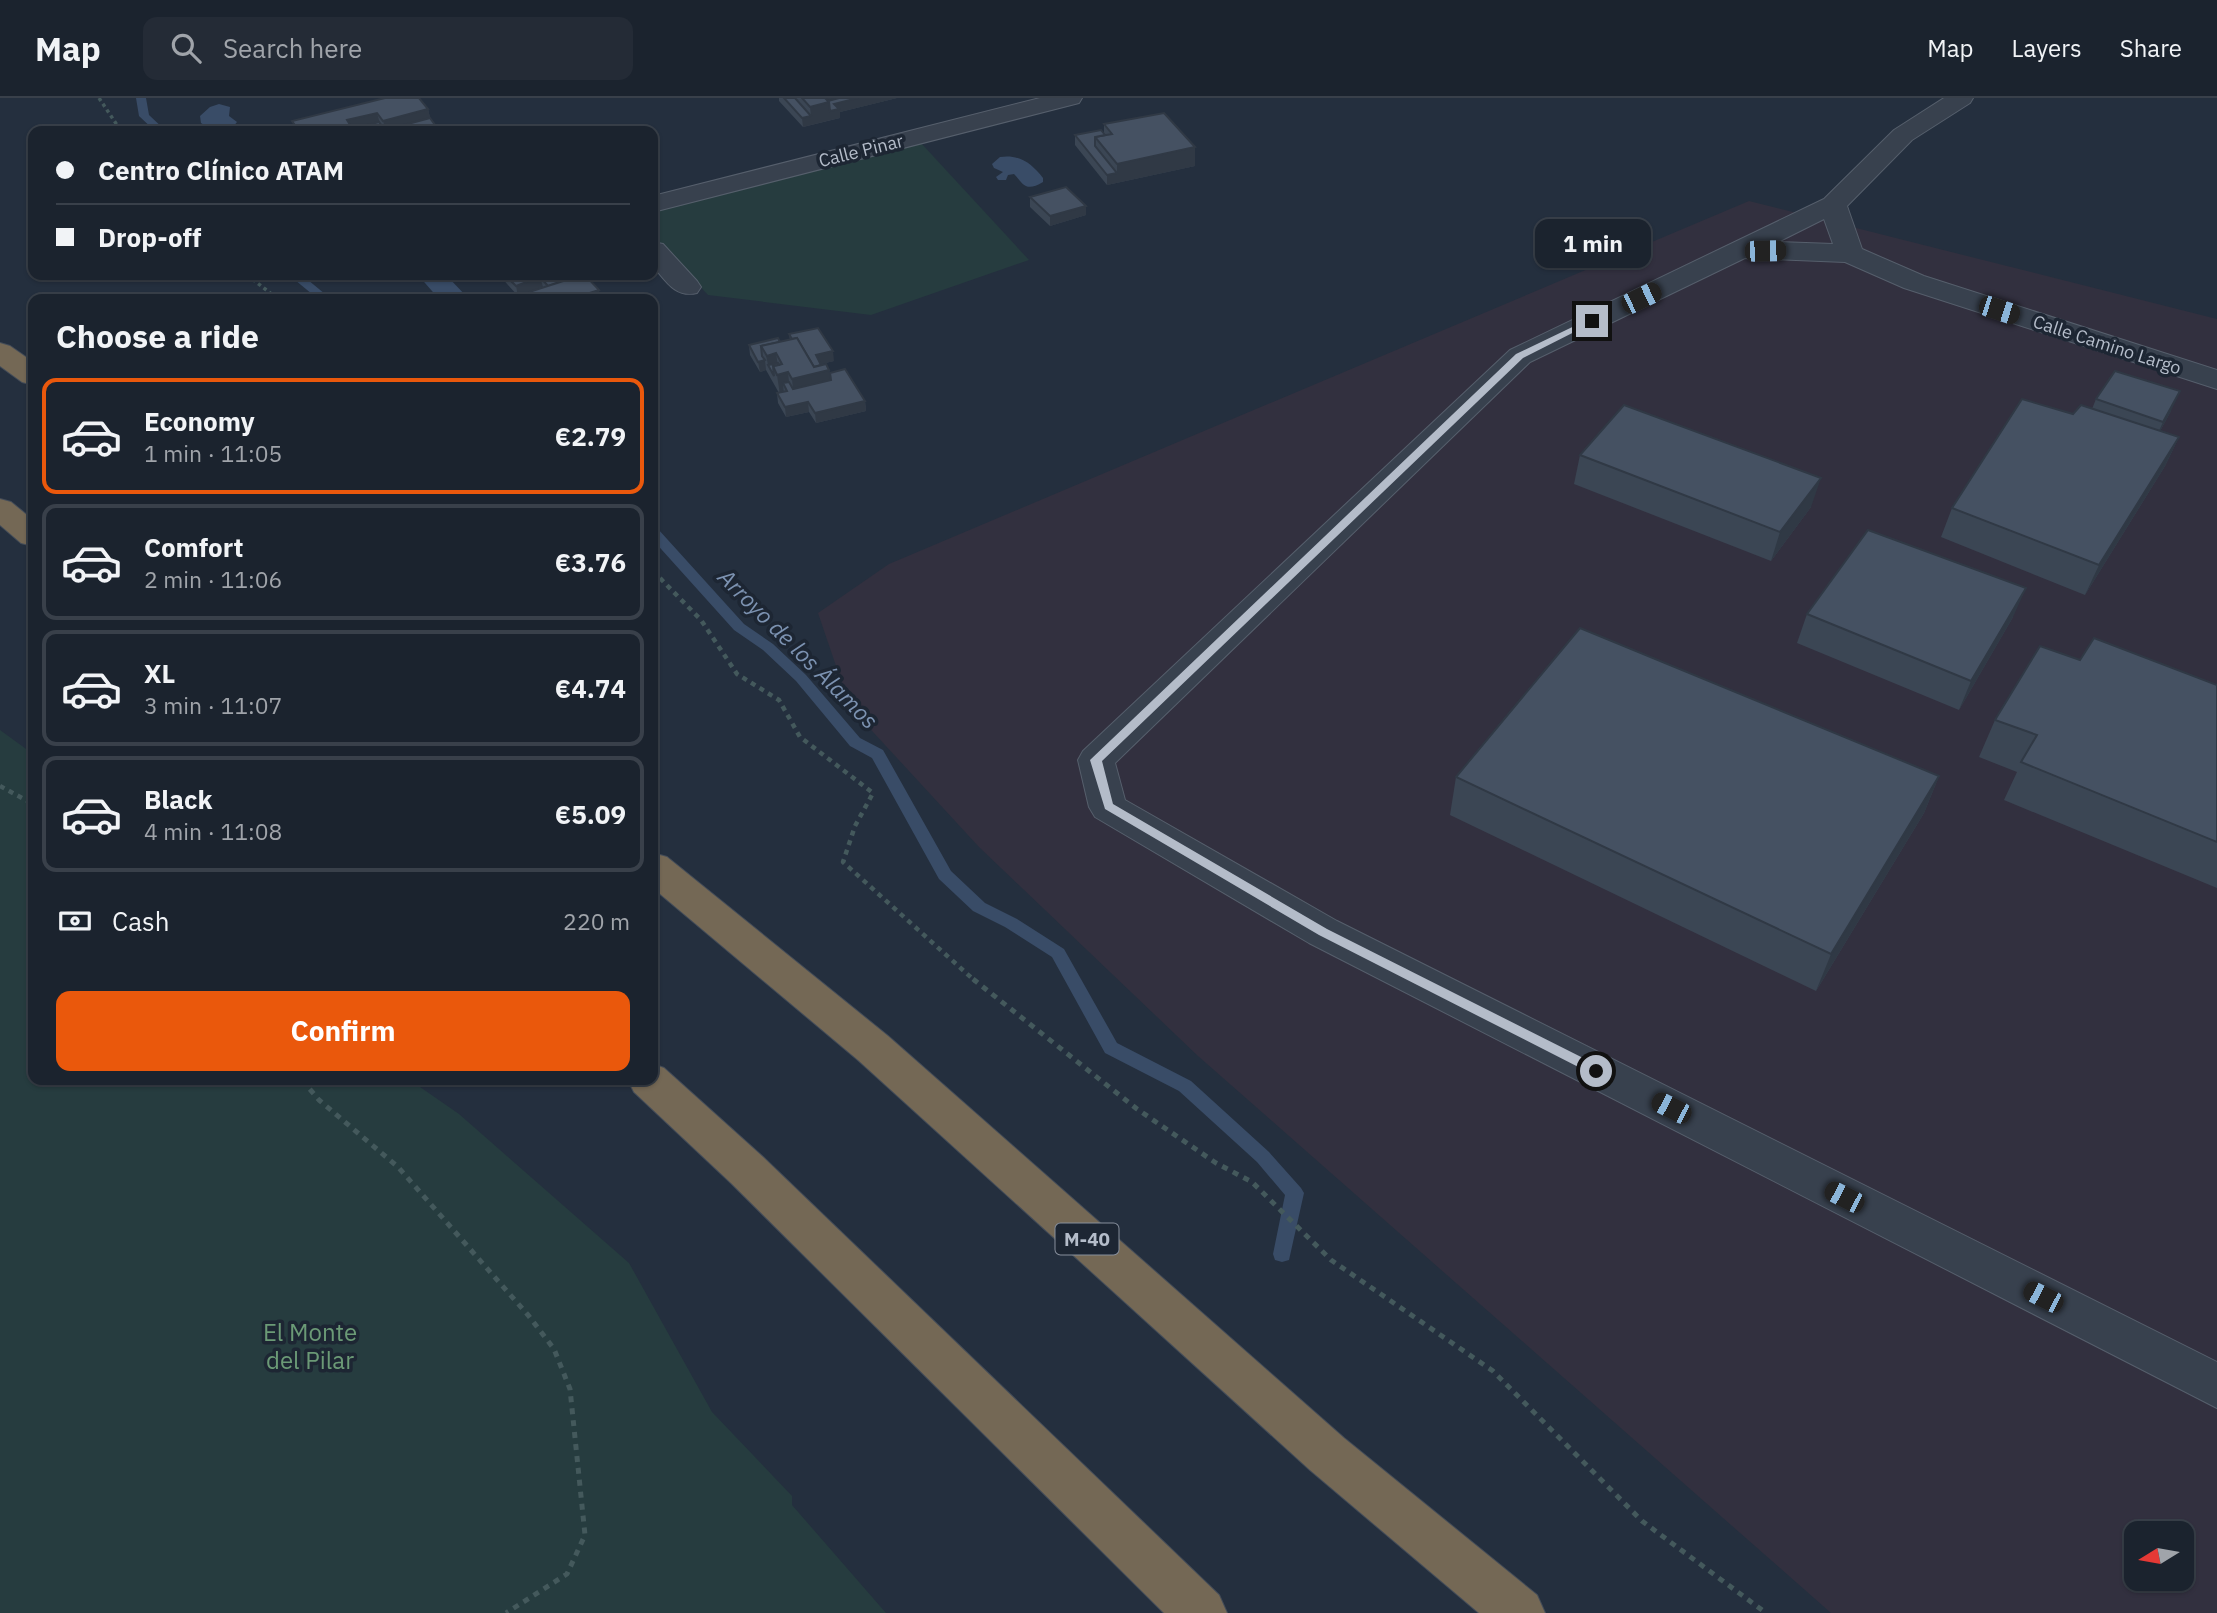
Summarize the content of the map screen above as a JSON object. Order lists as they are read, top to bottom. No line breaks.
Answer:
{"streets":{"highway":["M-40"],"street":["Calle Pinar","Calle Camino Largo"]},"water":["Arroyo de los Álamos"],"parks":["El Monte del Pilar"],"north":"left","page":{"header":"Map","search":"Search here","nav":["Map","Layers","Share"],"banner":["Centro Clínico ATAM","Drop-off"],"bubble":"1 min","heading":"Choose a ride","list":[{"name":"Economy","note":"1 min · 11:05","value":"€2.79"},{"name":"Comfort","note":"2 min · 11:06","value":"€3.76"},{"name":"XL","note":"3 min · 11:07","value":"€4.74"},{"name":"Black","note":"4 min · 11:08","value":"€5.09"}],"pay":["Cash","220 m"],"buttons":"Confirm"}}
